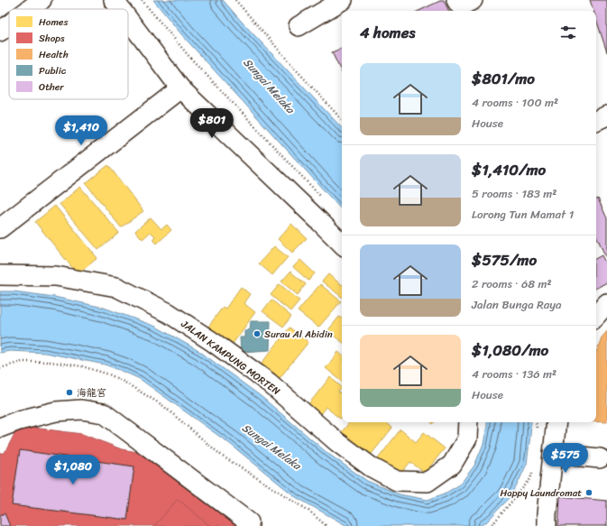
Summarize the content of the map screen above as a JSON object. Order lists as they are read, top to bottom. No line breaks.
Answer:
{"streets":{"street":["JALAN KAMPUNG MORTEN"]},"water":["Sungai Melaka"],"places":["Surau Al Abidin","海龍宮","Happy Laundromat"],"legend":["Homes","Shops","Health","Public","Other"],"page":{"heading":"4 homes","list":[{"name":"$801/mo","note":"4 rooms · 100 m² · House"},{"name":"$1,410/mo","note":"5 rooms · 183 m² · Lorong Tun Mamat 1"},{"name":"$575/mo","note":"2 rooms · 68 m² · Jalan Bunga Raya"},{"name":"$1,080/mo","note":"4 rooms · 136 m² · House"}],"price":["$801","$1,410","$575","$1,080"]}}
